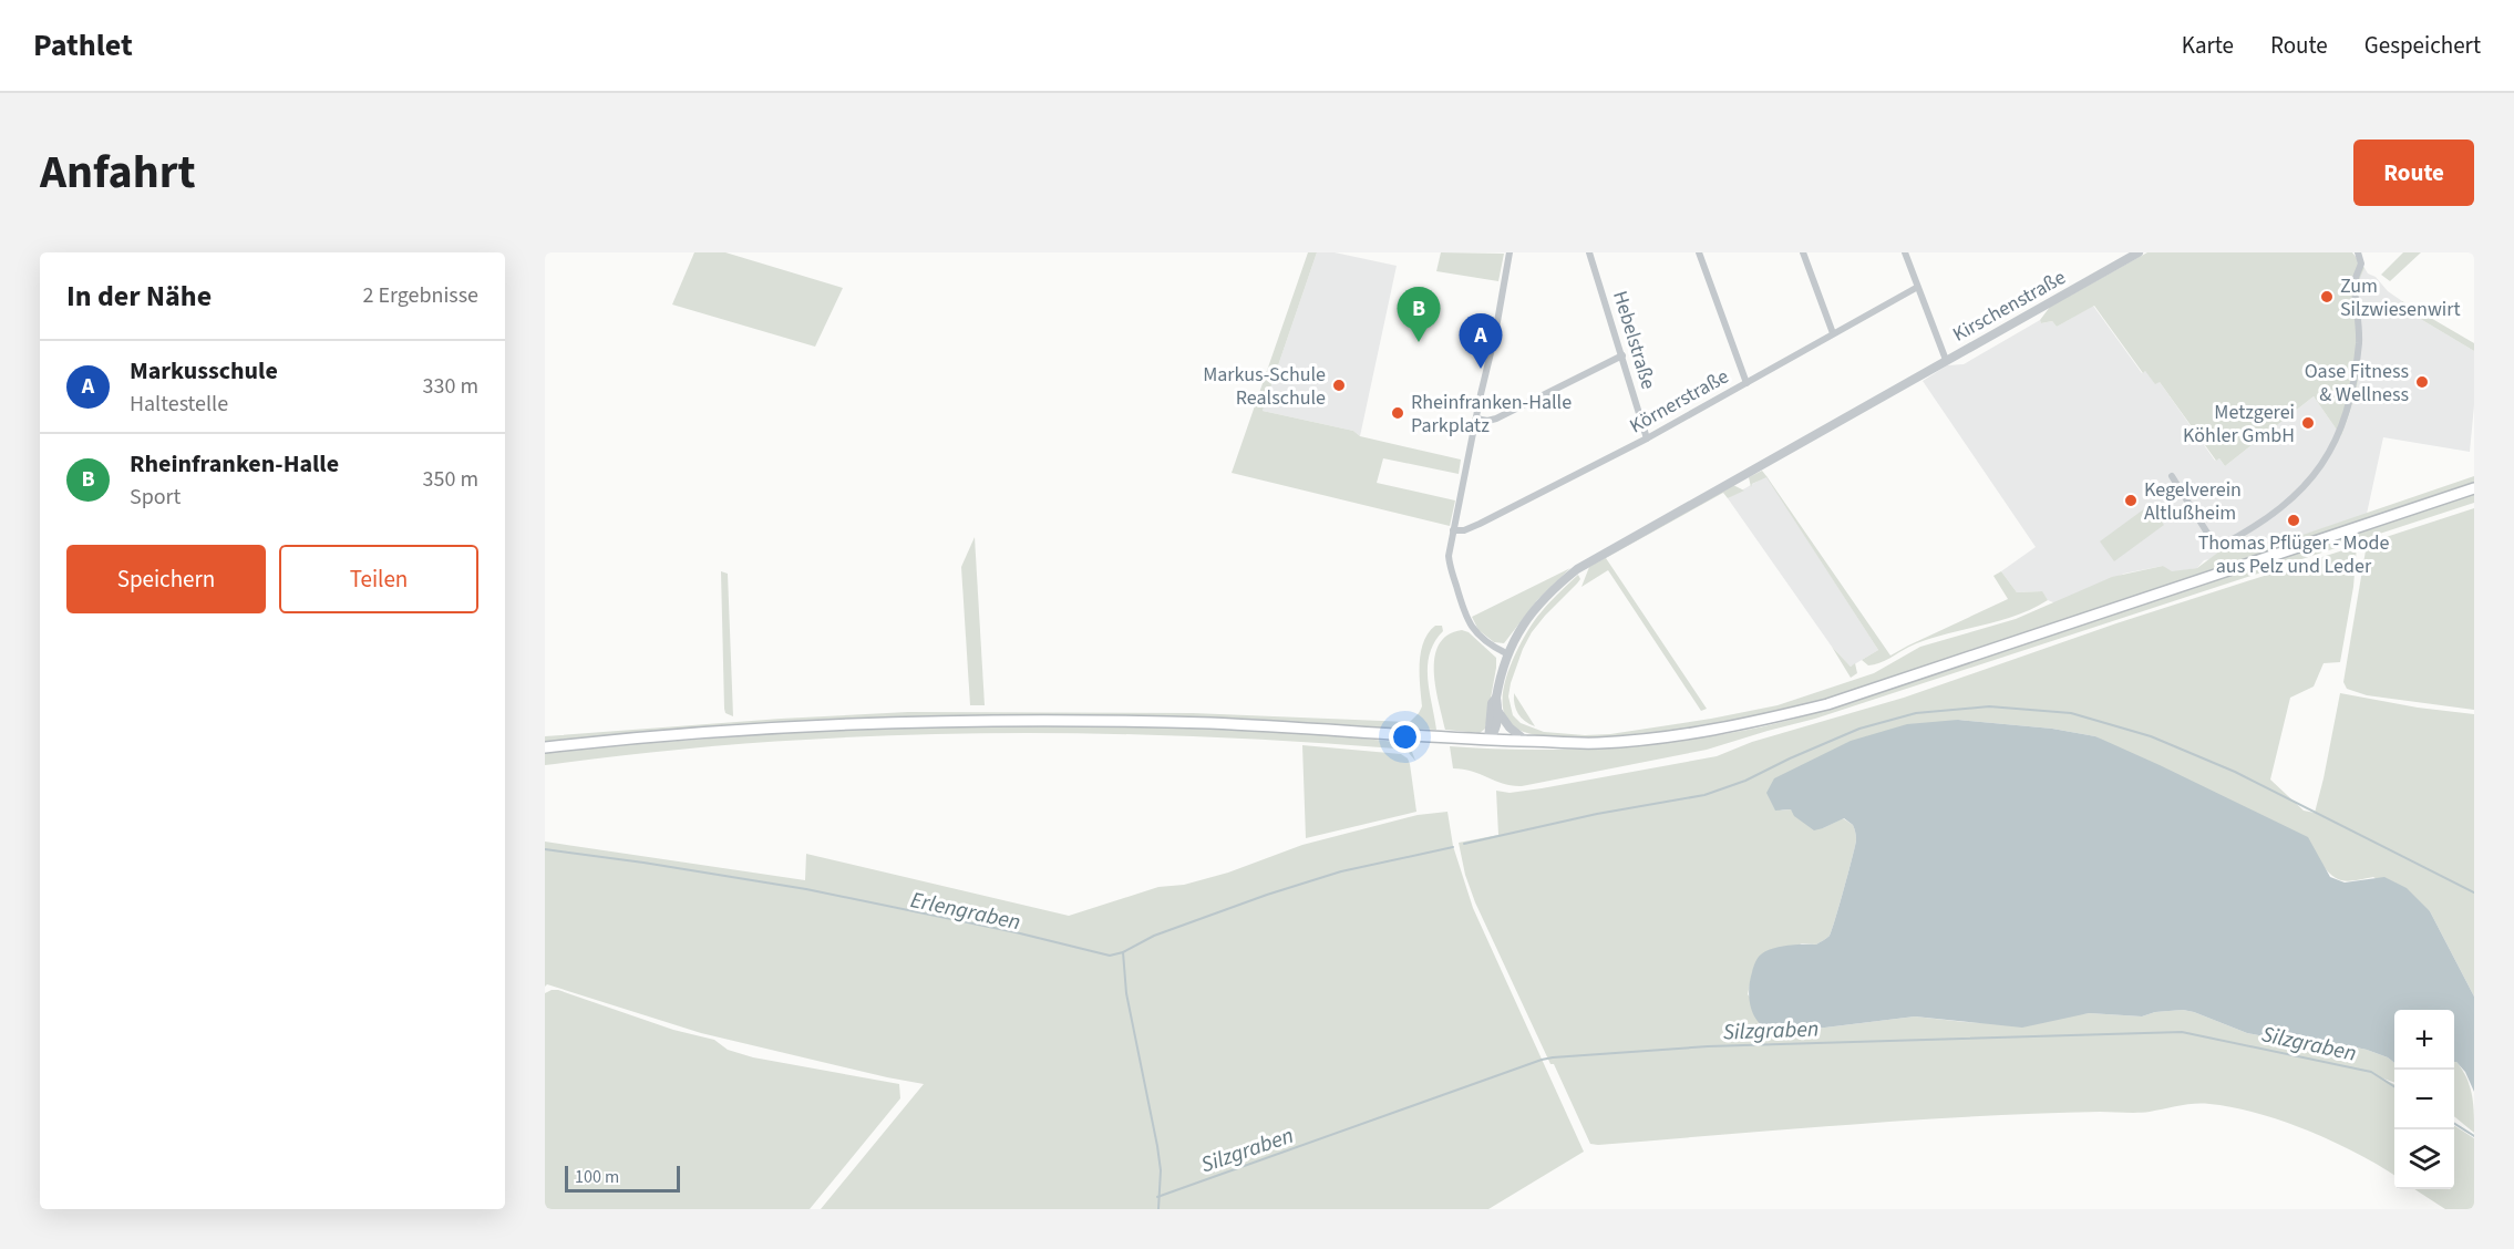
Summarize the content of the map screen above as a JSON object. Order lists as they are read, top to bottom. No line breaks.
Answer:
{"streets":{"street":["Kirschenstraße","Hebelstraße","Körnerstraße"]},"crossings":[["Hebelstraße","Körnerstraße"]],"water":["Erlengraben","Silzgraben"],"places":["Zum Silzwiesenwirt","Oase Fitness & Wellness","Markus-Schule Realschule","Rheinfranken-Halle Parkplatz","Metzgerei Köhler GmbH","Kegelverein Altlußheim","Thomas Pflüger - Mode aus Pelz und Leder"],"scale_bar":"100 m","page":{"header":"Pathlet","nav":["Karte","Route","Gespeichert"],"title":"Anfahrt","buttons":["Route",["Speichern","Teilen"]],"heading":["In der Nähe","2 Ergebnisse"],"pins":["B","A"],"list":[{"mark":"A","name":"Markusschule","note":"Haltestelle","value":"330 m"},{"mark":"B","name":"Rheinfranken-Halle","note":"Sport","value":"350 m"}],"map_buttons":["+","−"],"scale":"100 m"}}
